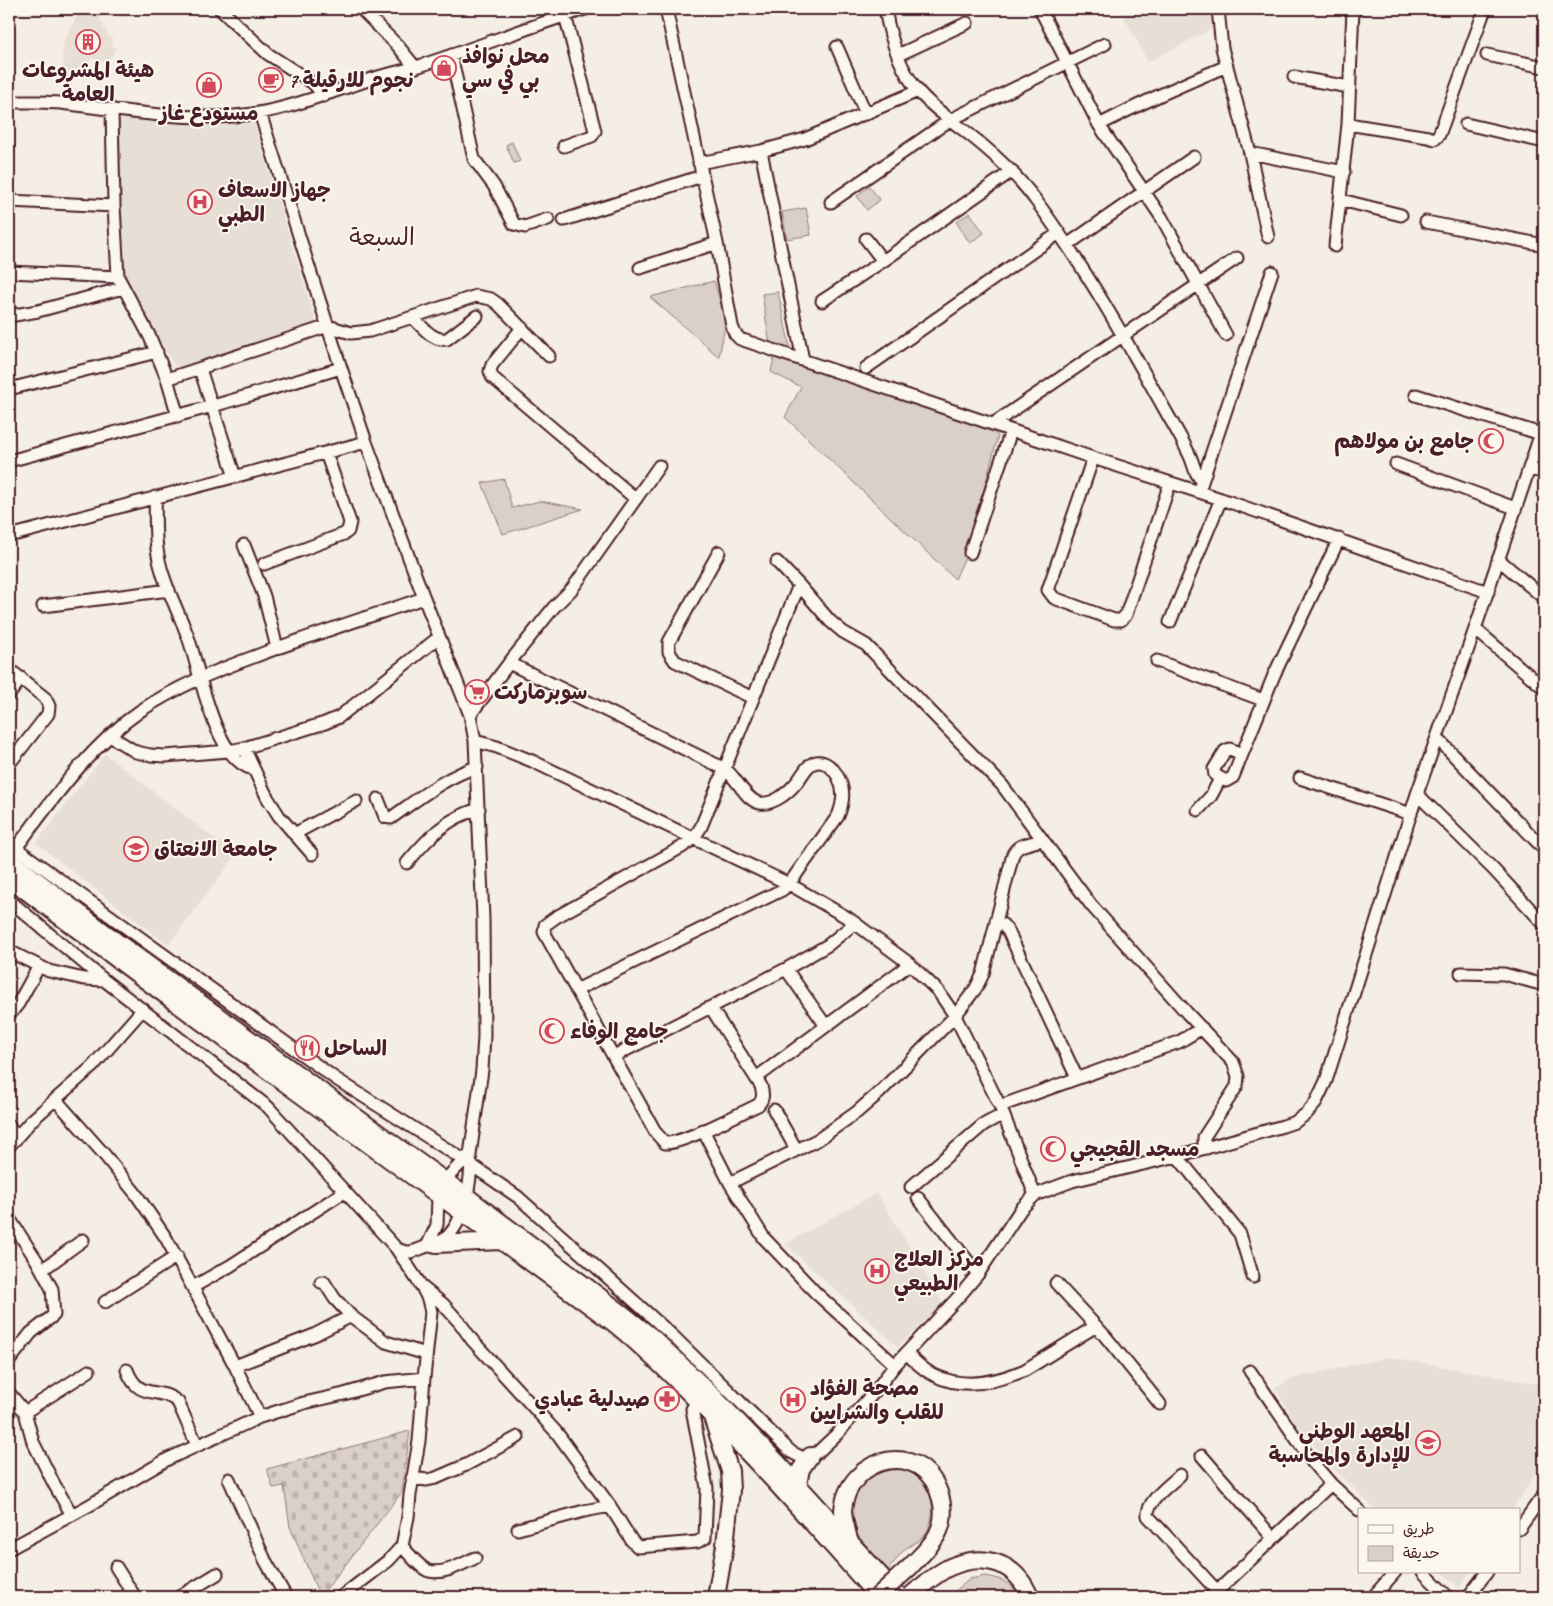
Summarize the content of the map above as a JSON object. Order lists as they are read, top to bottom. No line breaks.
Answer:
{"districts":["السبعة"],"places":{"building":["هيئة المشروعات العامة"],"shop":["محل نوافذ بي في سي","مستودع غاز"],"cafe":["7 نجوم للارقيلة"],"hospital":["جهاز الاسعاف الطبي","مركز العلاج الطبيعي","مصحة الفؤاد للقلب والشرايين"],"mosque":["جامع بن مولاهم","جامع الوفاء","مسجد القجيجي"],"supermarket":["سوبرماركت"],"school or university":["جامعة الانعتاق","المعهد الوطني للإدارة والمحاسبة"],"restaurant":["الساحل"],"pharmacy":["صيدلية عبادي"]},"legend":["طريق","حديقة"]}
